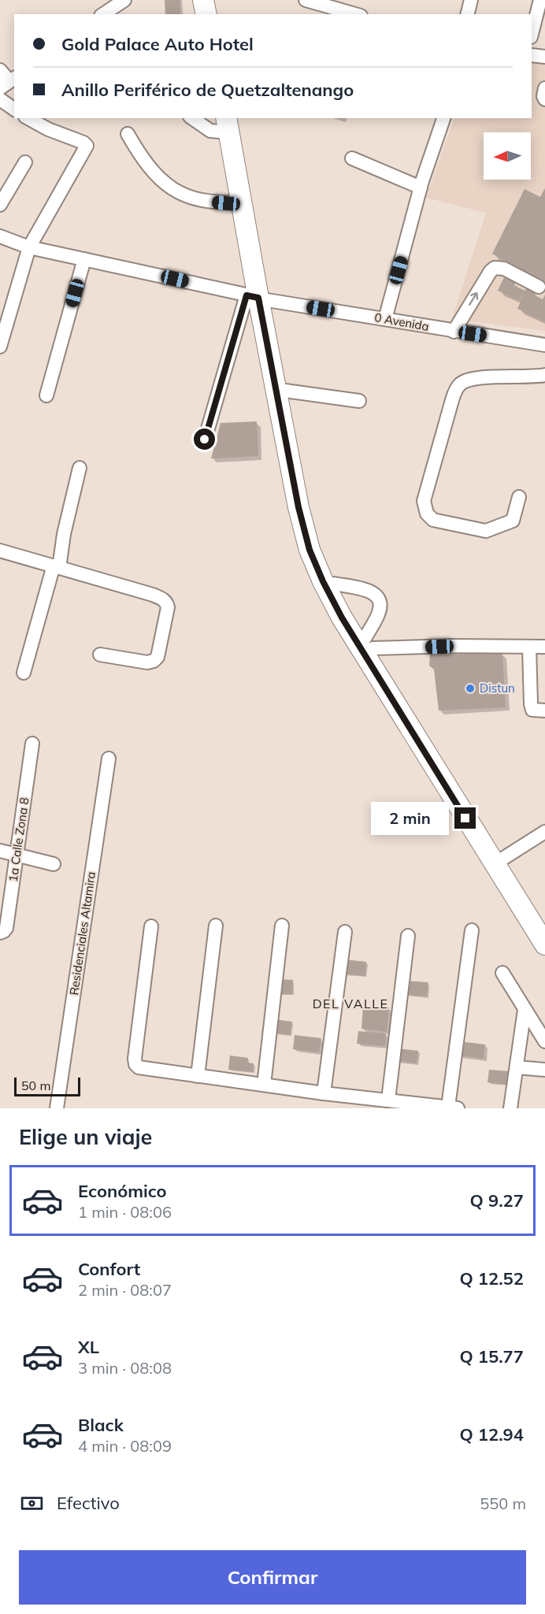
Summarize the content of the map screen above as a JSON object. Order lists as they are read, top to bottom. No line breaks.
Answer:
{"streets":{"street":["0 Avenida","1a Calle Zona 8","Residenciales Altamira"]},"districts":["DEL VALLE"],"places":["Distun"],"scale_bar":"50 m","north":"left","page":{"banner":["Gold Palace Auto Hotel","Anillo Periférico de Quetzaltenango"],"bubble":"2 min","scale":"50 m","heading":"Elige un viaje","list":[{"name":"Económico","note":"1 min · 08:06","value":"Q 9.27"},{"name":"Confort","note":"2 min · 08:07","value":"Q 12.52"},{"name":"XL","note":"3 min · 08:08","value":"Q 15.77"},{"name":"Black","note":"4 min · 08:09","value":"Q 12.94"}],"pay":["Efectivo","550 m"],"buttons":"Confirmar"}}
